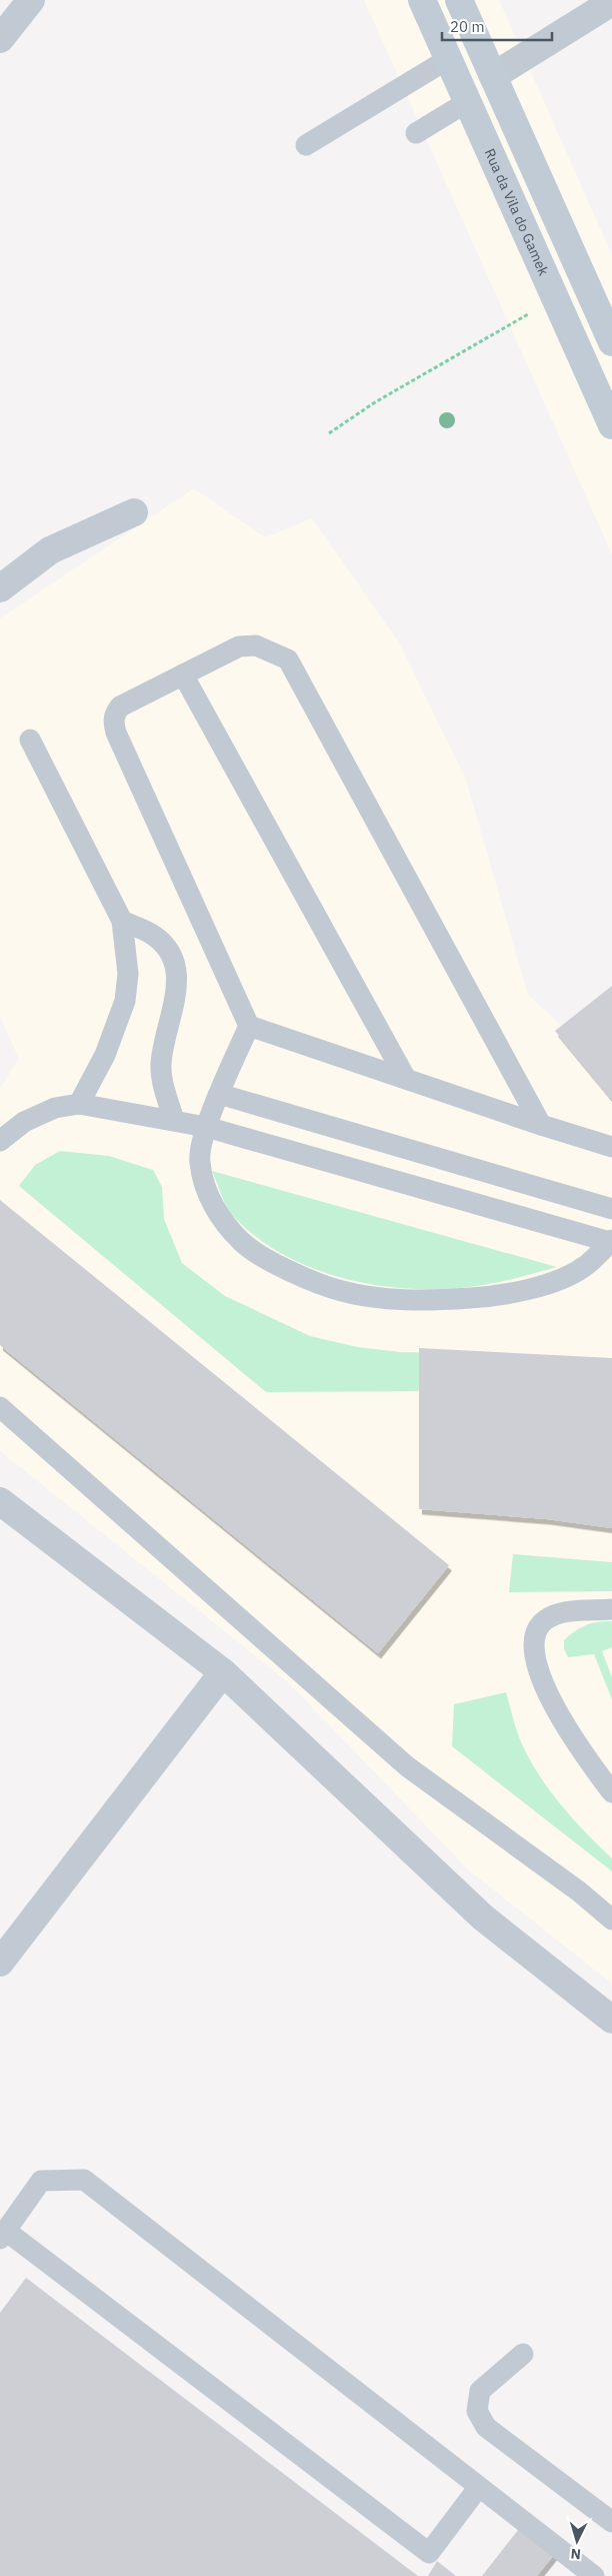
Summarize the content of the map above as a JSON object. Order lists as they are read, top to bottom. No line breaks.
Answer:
{"streets":{"main road":["Rua da Vila do Gamek"]},"scale_bar":"20 m","north":"bottom"}
